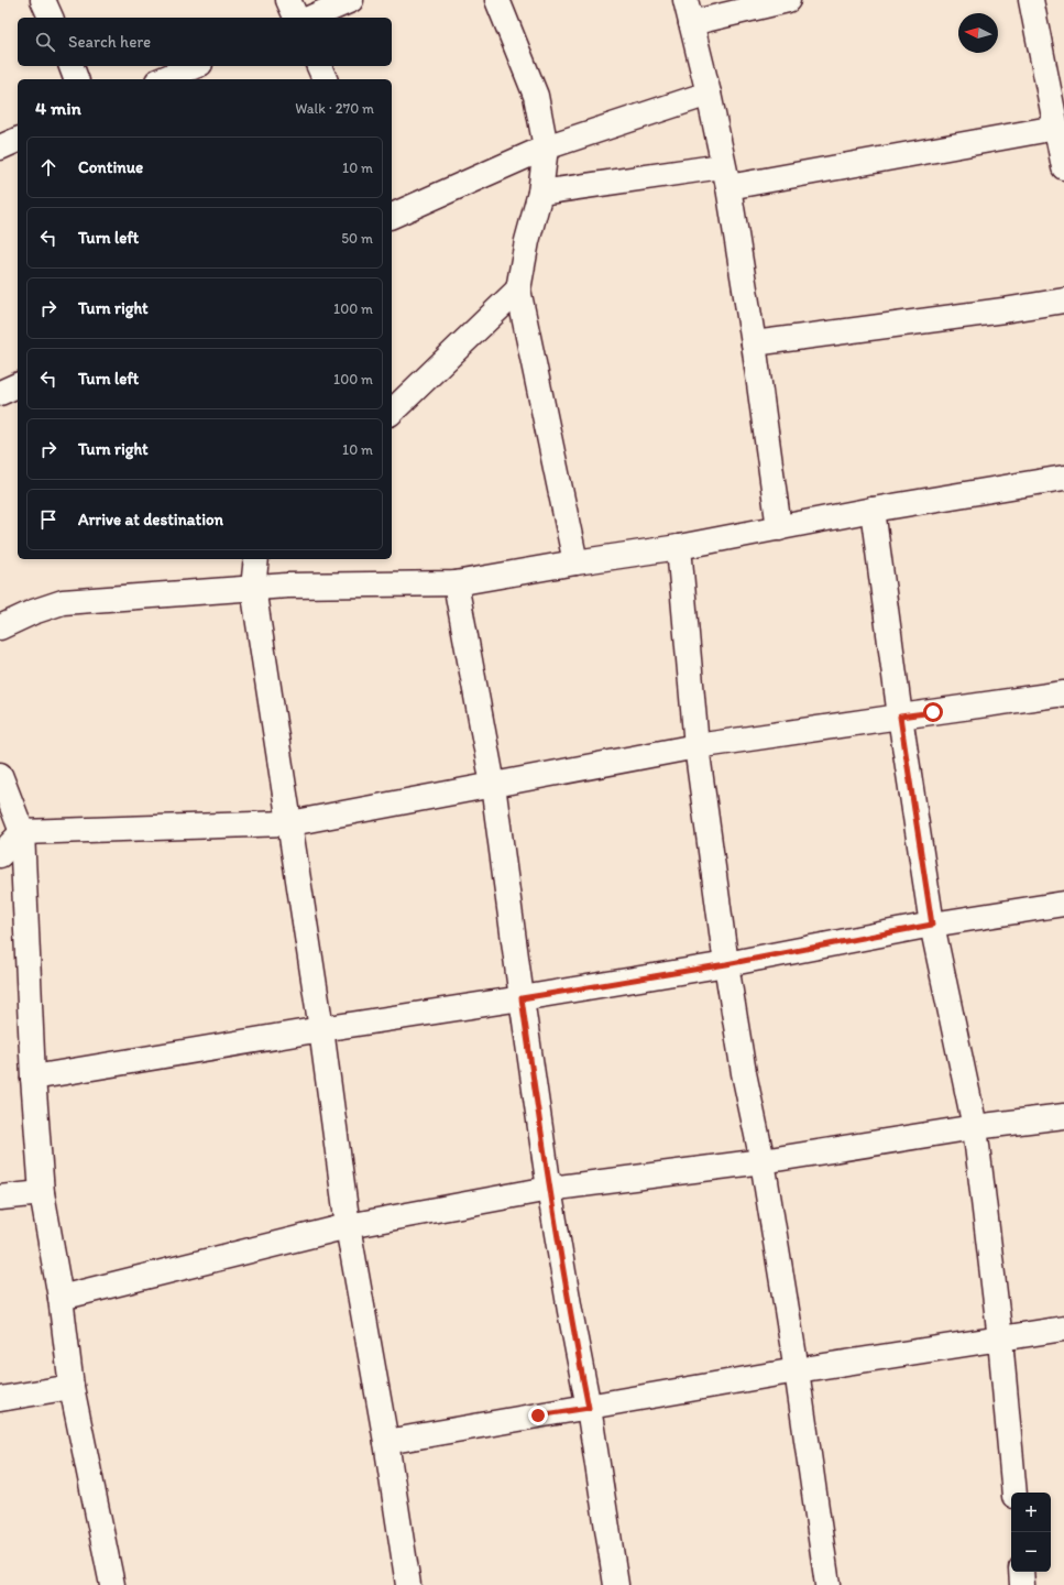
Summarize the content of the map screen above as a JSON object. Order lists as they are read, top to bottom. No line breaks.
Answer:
{"north":"left","page":{"search":"Search here","heading":["4 min","Walk · 270 m"],"list":[["Continue","10 m"],["Turn left","50 m"],["Turn right","100 m"],["Turn left","100 m"],["Turn right","10 m"],"Arrive at destination"],"map_buttons":["+","−"]}}
